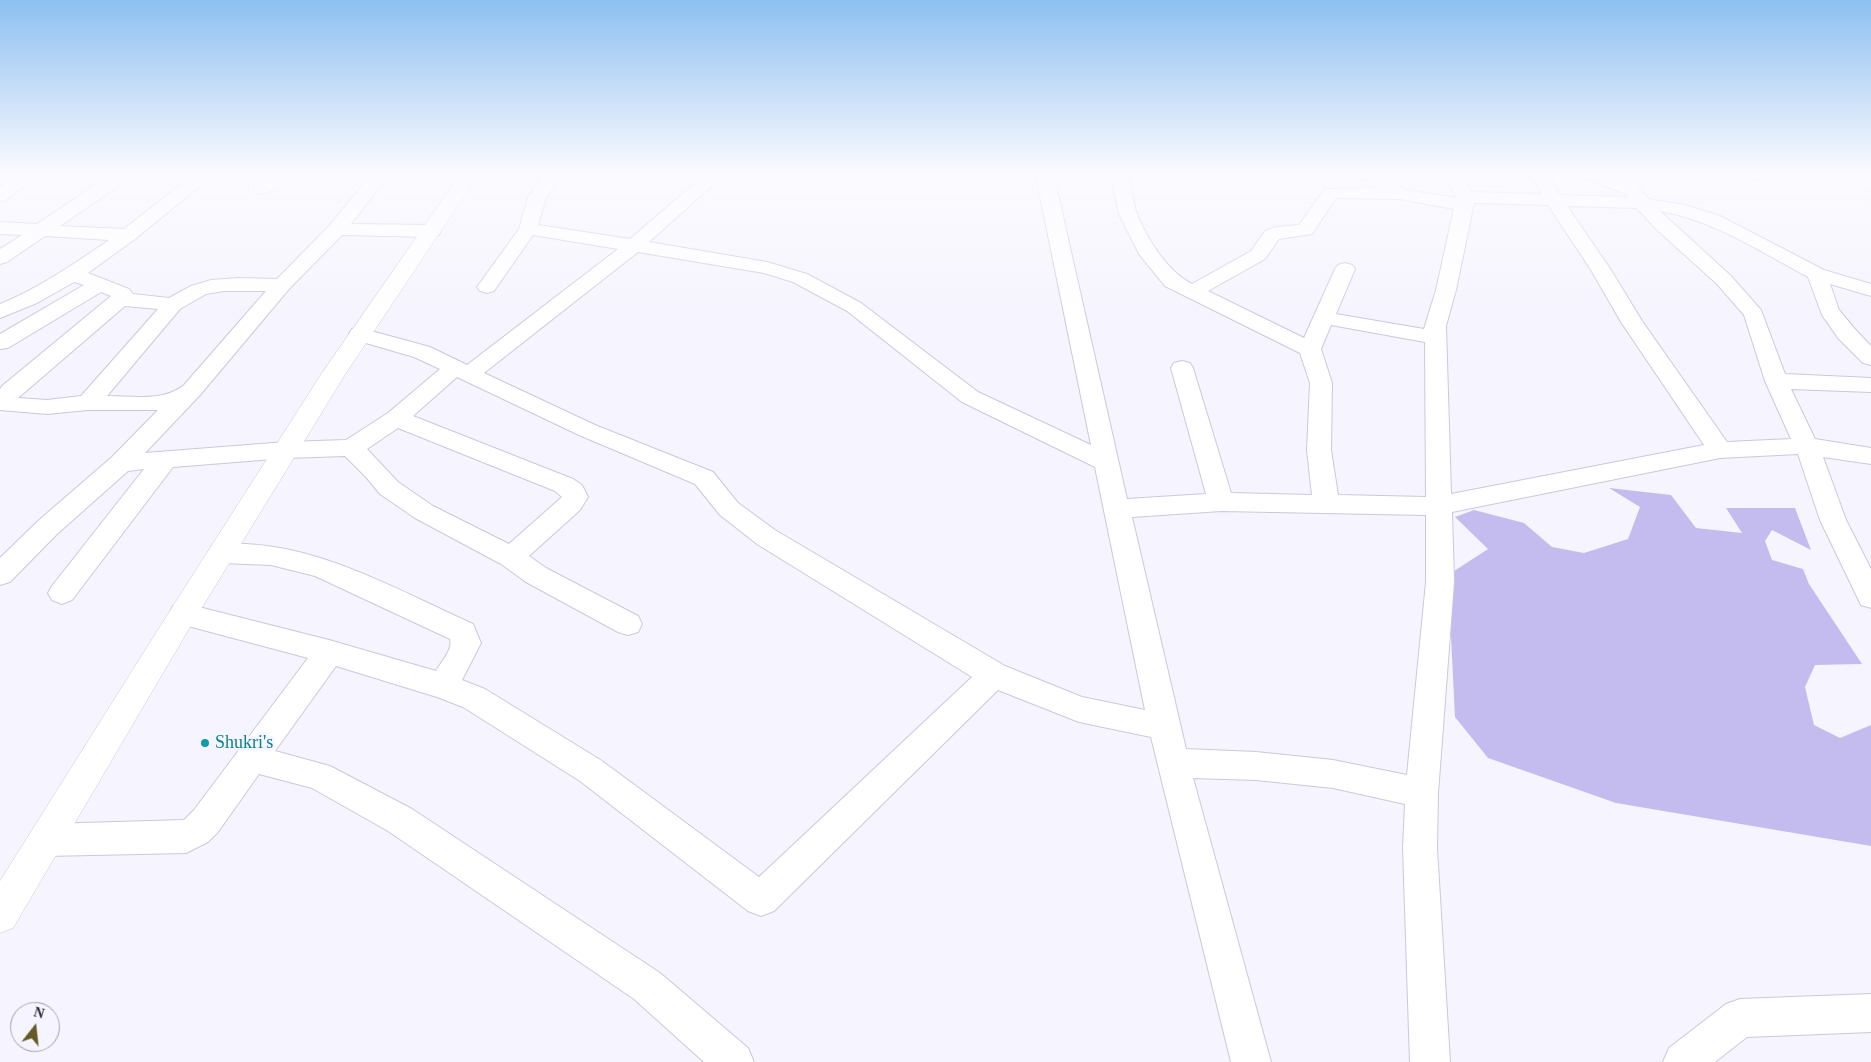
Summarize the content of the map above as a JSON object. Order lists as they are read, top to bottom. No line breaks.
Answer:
{"places":["Shukri's"],"north":"top"}
